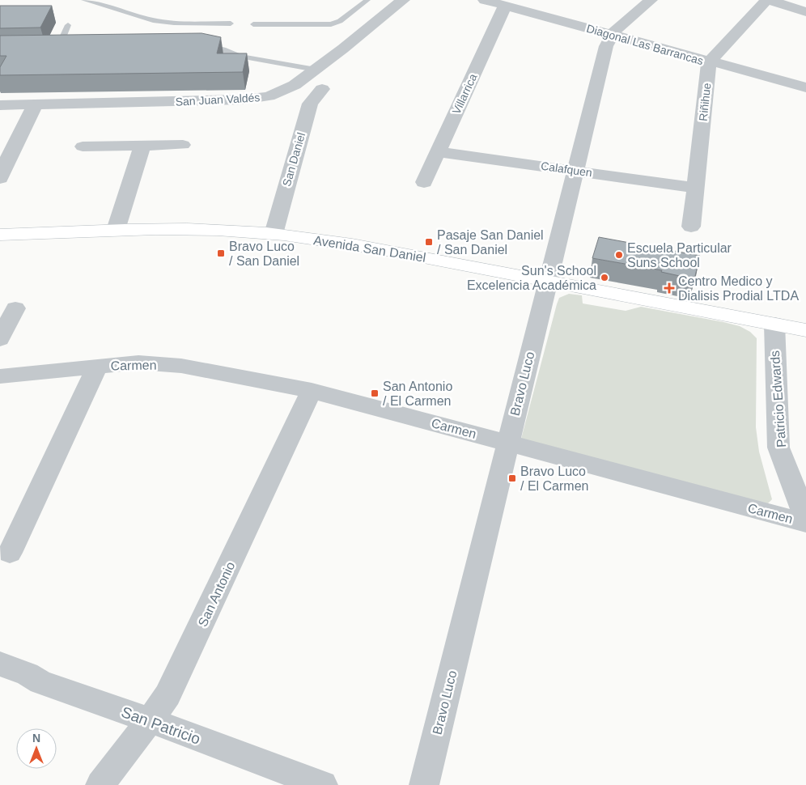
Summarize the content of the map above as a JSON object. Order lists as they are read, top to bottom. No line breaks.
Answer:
{"streets":{"street":["Diagonal Las Barrancas","Villarrica","San Juan Valdés","Riñihue","San Daniel","Calafquen","Avenida San Daniel","Carmen","Bravo Luco","Patricio Edwards","San Antonio","San Patricio"]},"crossings":[["Diagonal Las Barrancas","Villarrica"],["Diagonal Las Barrancas","Riñihue"],["Diagonal Las Barrancas","Bravo Luco"],["Villarrica","Calafquen"],["Riñihue","Calafquen"],["San Daniel","Avenida San Daniel"],["Calafquen","Bravo Luco"],["Avenida San Daniel","Bravo Luco"],["Avenida San Daniel","Patricio Edwards"],["Carmen","Bravo Luco"],["Carmen","San Antonio"],["San Antonio","San Patricio"]],"places":{"transit":["Pasaje San Daniel / San Daniel","Bravo Luco / San Daniel","San Antonio / El Carmen","Bravo Luco / El Carmen"],"other":["Escuela Particular Suns School","Sun's School Excelencia Académica"],"health":["Centro Medico y Dialisis Prodial LTDA"]},"north":"top"}
